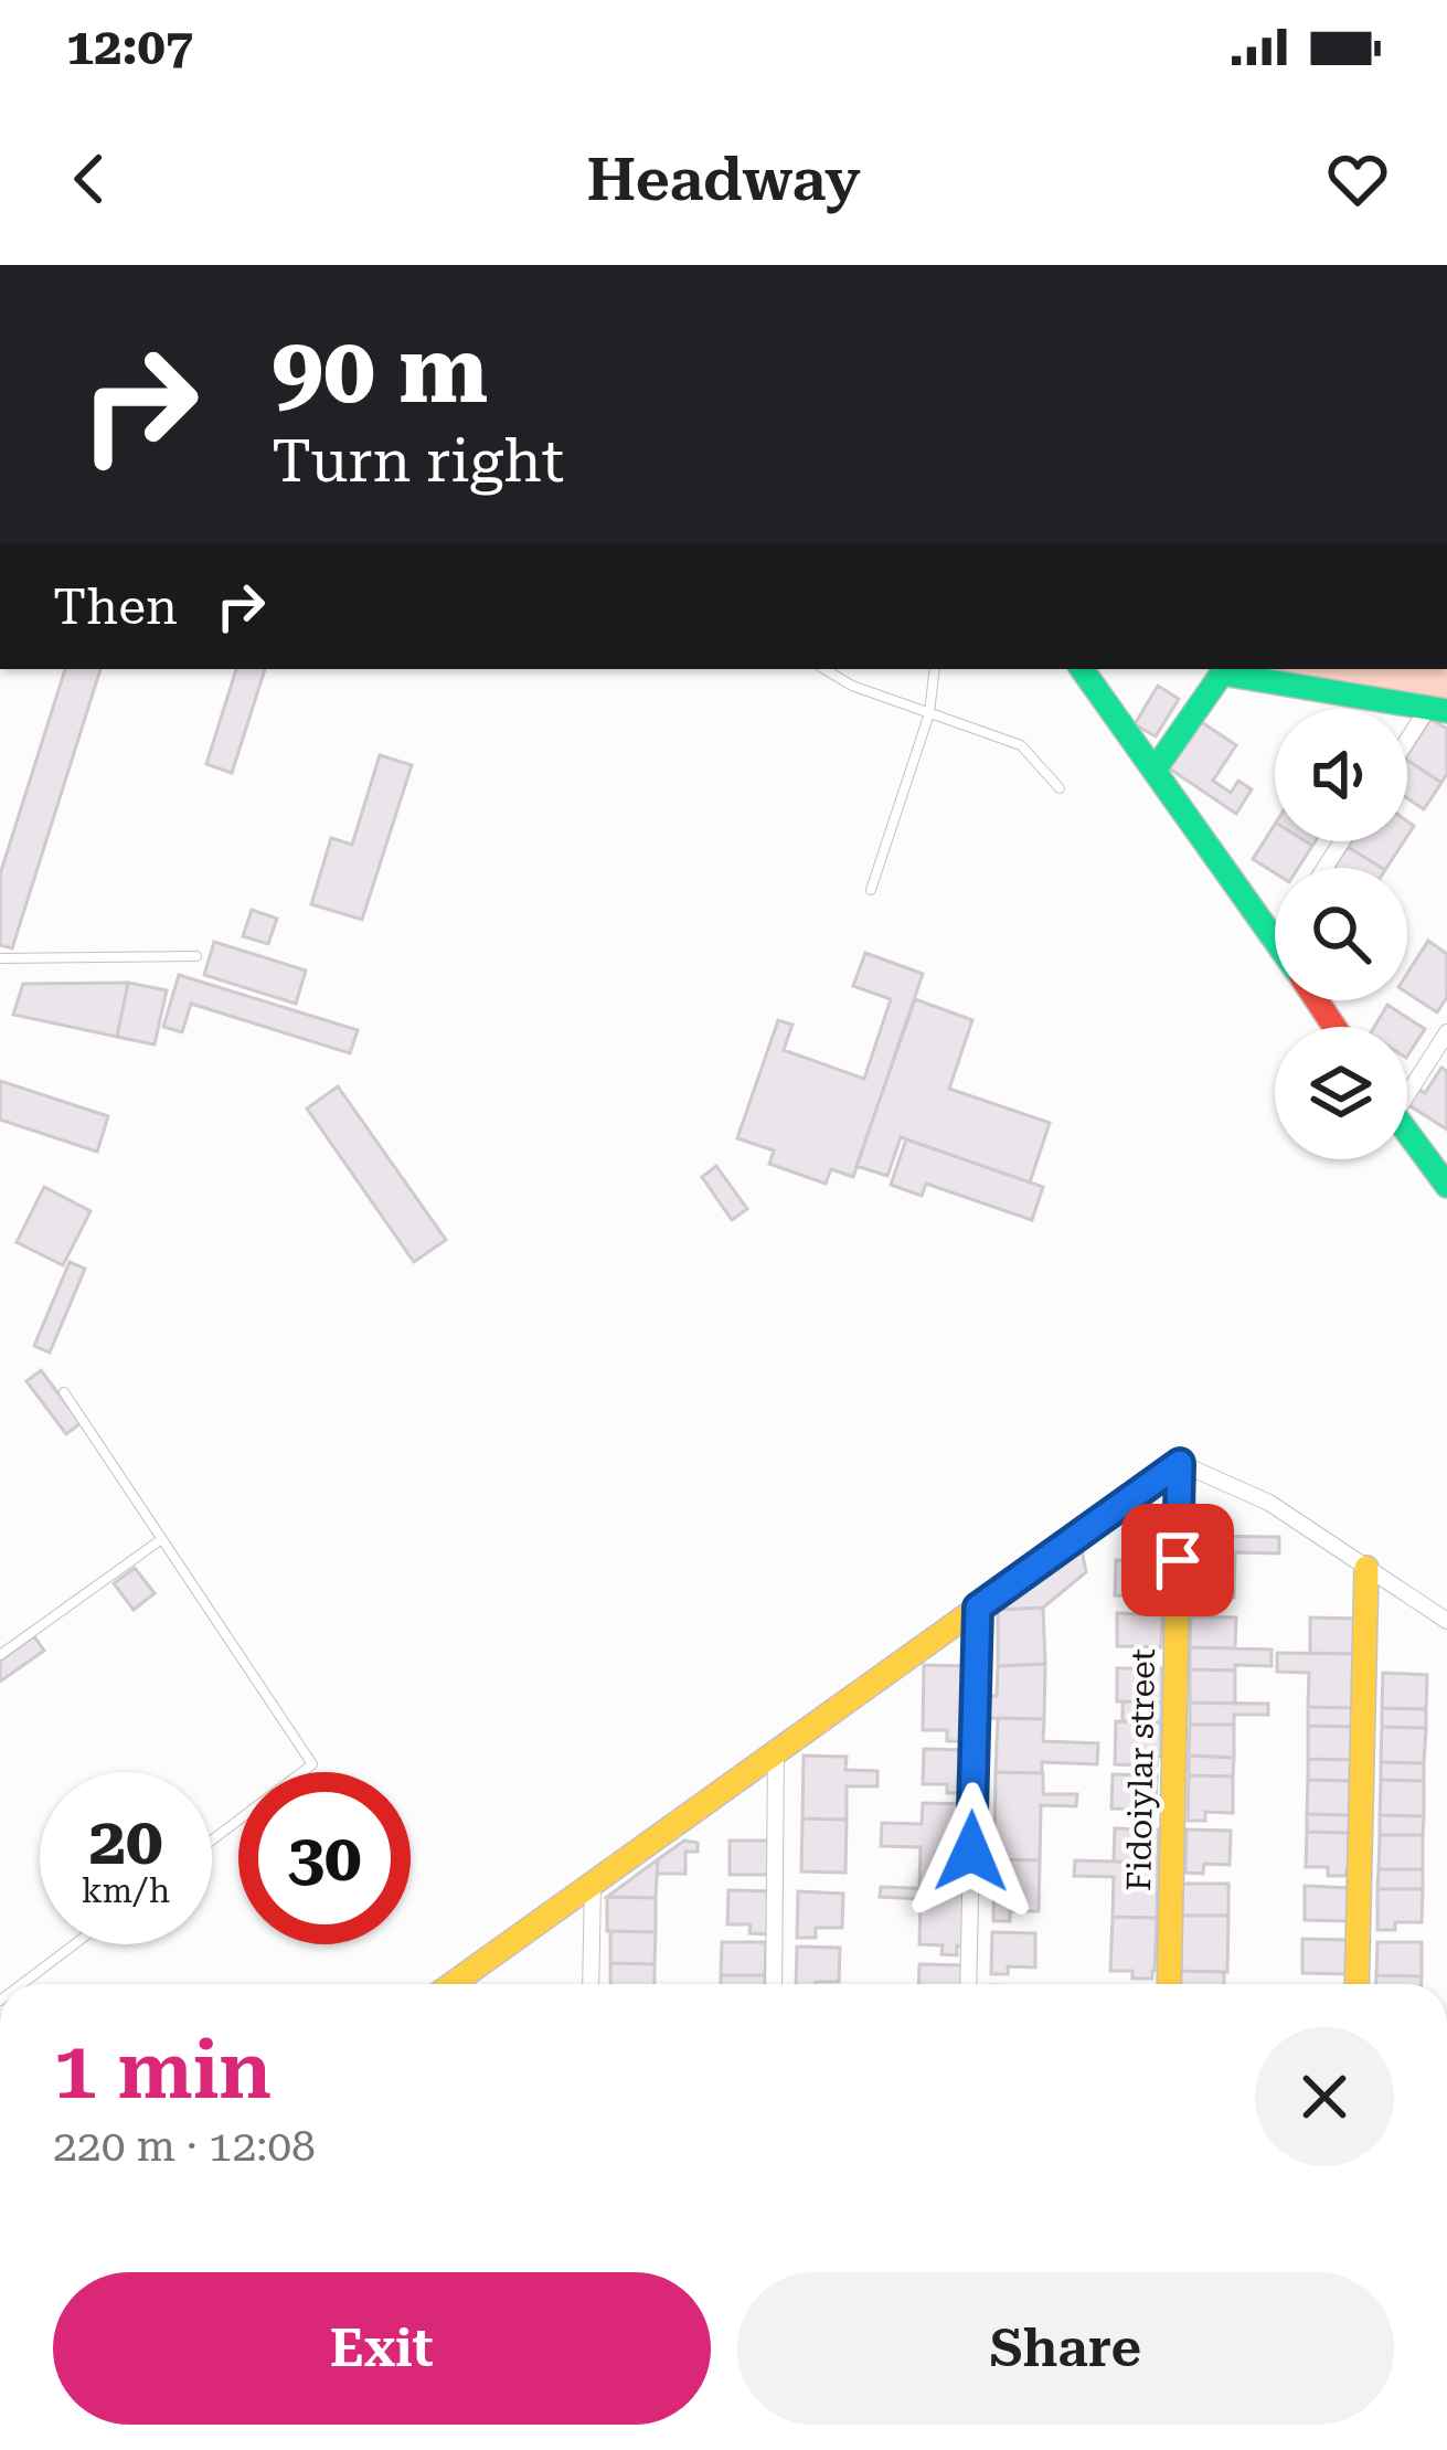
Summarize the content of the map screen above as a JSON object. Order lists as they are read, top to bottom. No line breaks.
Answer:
{"streets":{"street":["Fidoiylar street"]},"page":{"status":"12:07","header":"Headway","turn":["90 m","Turn right"],"then":"Then","speed":"20 km/h","limit":"30","heading":["1 min","220 m · 12:08"],"buttons":["Exit","Share"]}}
